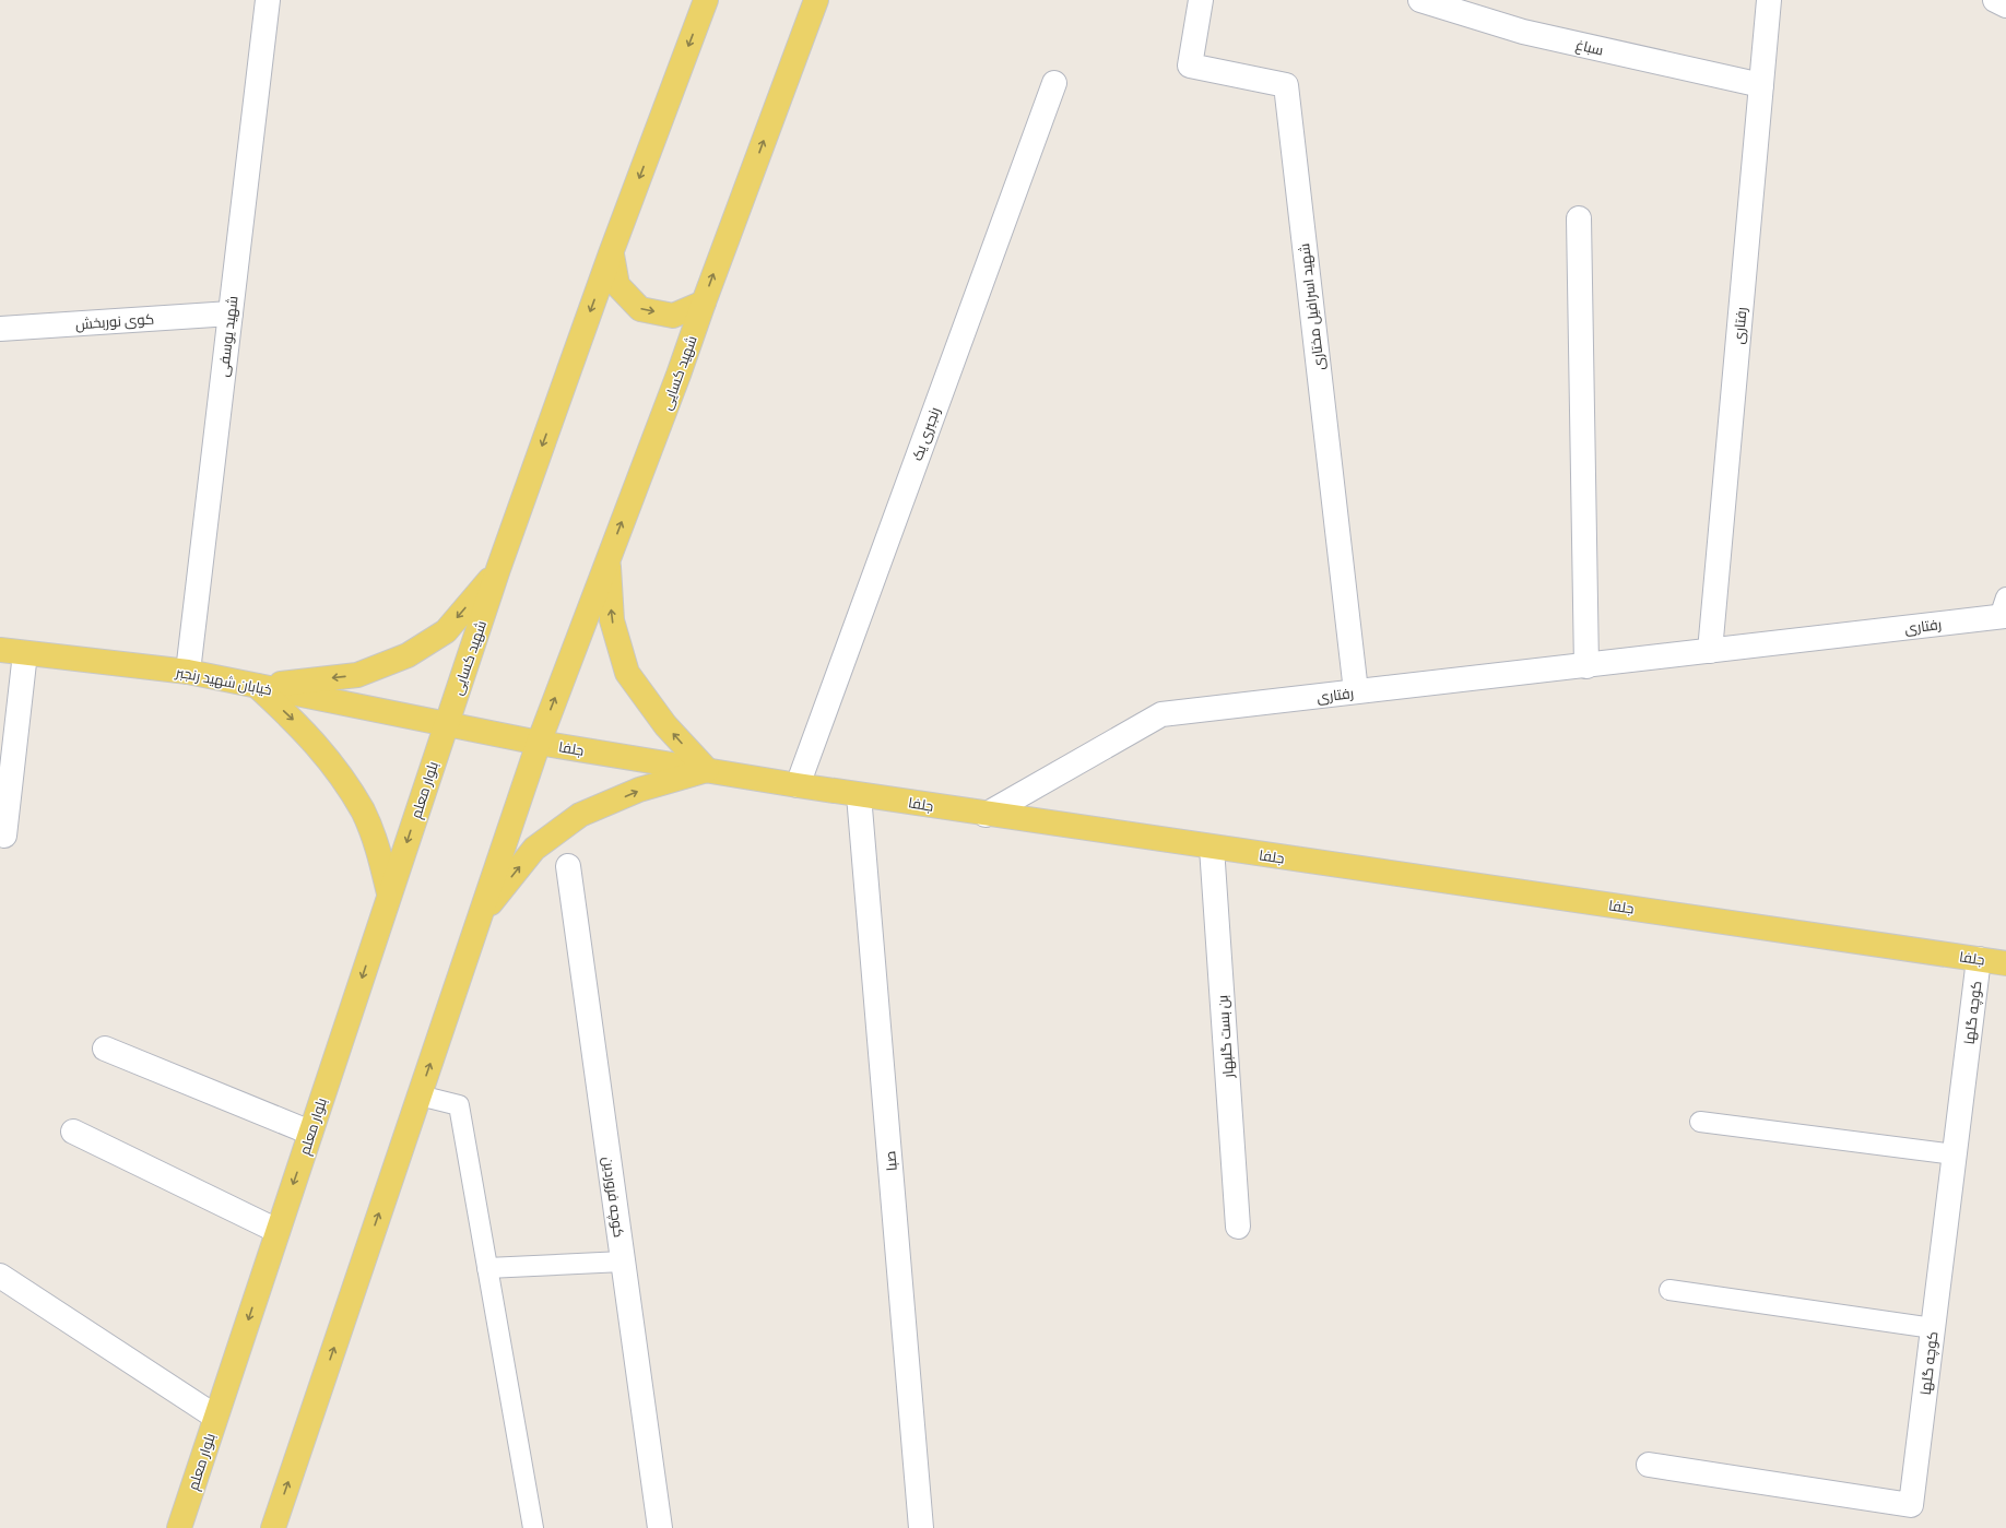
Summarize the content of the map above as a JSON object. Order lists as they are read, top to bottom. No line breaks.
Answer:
{"streets":{"main road":["شهید کسایی","خیابان شهید رنجبر","جلفا","بلوار معلم"],"street":["سباغ","شهید اسرافیل مختاری","کوی نوربخش","رفتاری","شهید یوسفی","رنجبری یک","کوچه گلها","بن بست گلبهار","صبا","کوچه فروردین"]},"crossings":[["سباغ","رفتاری"],["شهید اسرافیل مختاری","رفتاری"],["کوی نوربخش","شهید یوسفی"],["رفتاری","جلفا"],["شهید یوسفی","خیابان شهید رنجبر"],["شهید کسایی","خیابان شهید رنجبر"],["شهید کسایی","جلفا"],["شهید کسایی","بلوار معلم"],["رنجبری یک","جلفا"],["خیابان شهید رنجبر","جلفا"],["خیابان شهید رنجبر","بلوار معلم"],["جلفا","کوچه گلها"],["جلفا","بن بست گلبهار"],["جلفا","صبا"]]}
